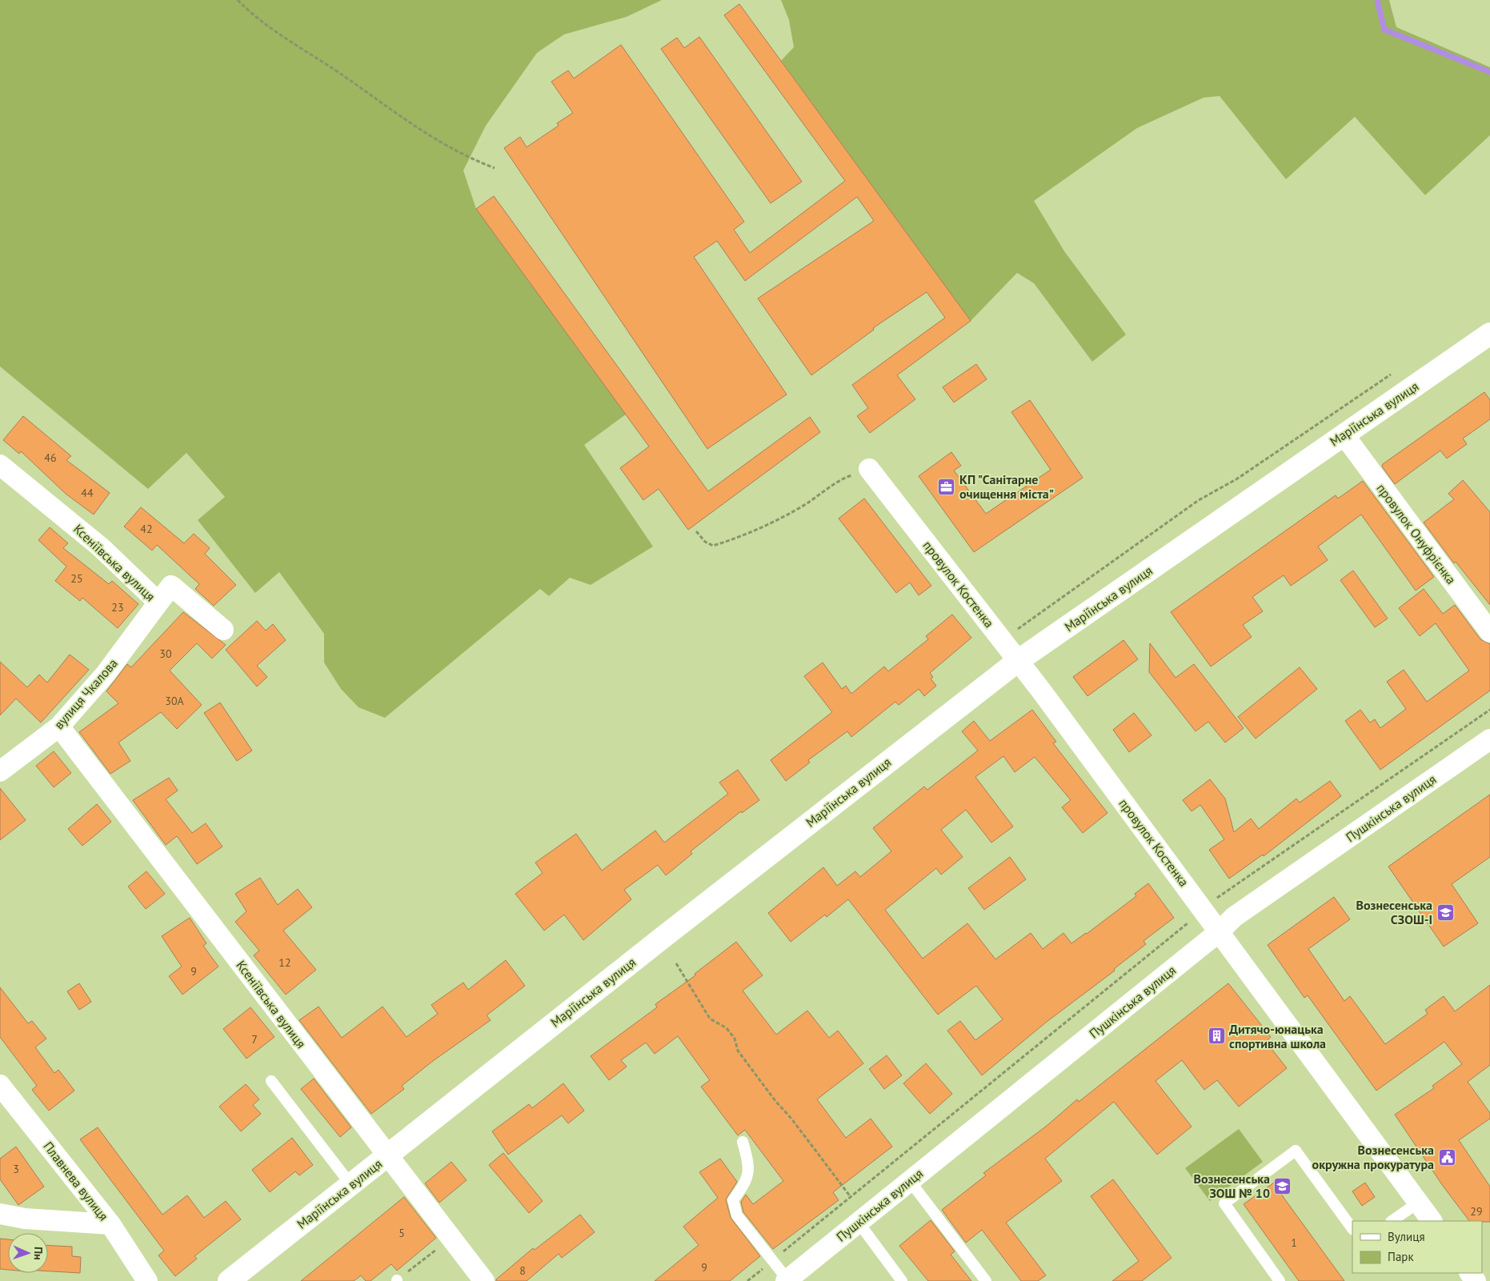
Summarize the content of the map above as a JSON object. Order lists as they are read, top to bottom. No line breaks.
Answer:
{"streets":{"main road":["Маріїнська вулиця"],"street":["провулок Онуфрієнка","Ксеніївська вулиця","провулок Костенка","вулиця Чкалова","Пушкінська вулиця","Плавнева вулиця"]},"crossings":[["Маріїнська вулиця","провулок Онуфрієнка"],["Маріїнська вулиця","Ксеніївська вулиця"],["Маріїнська вулиця","провулок Костенка"],["Ксеніївська вулиця","вулиця Чкалова"],["провулок Костенка","Пушкінська вулиця"]],"places":{"office":["КП \"Санітарне очищення міста\""],"school or university":["Вознесенська СЗОШ-І","Вознесенська ЗОШ № 10"],"building":["Дитячо-юнацька спортивна школа"],"public building":["Вознесенська окружна прокуратура"]},"house_numbers":["46","44","42","25","23","30","30А","12","9","7","3","29","5","1","9","8"],"legend":["Вулиця","Парк"],"north":"right"}
